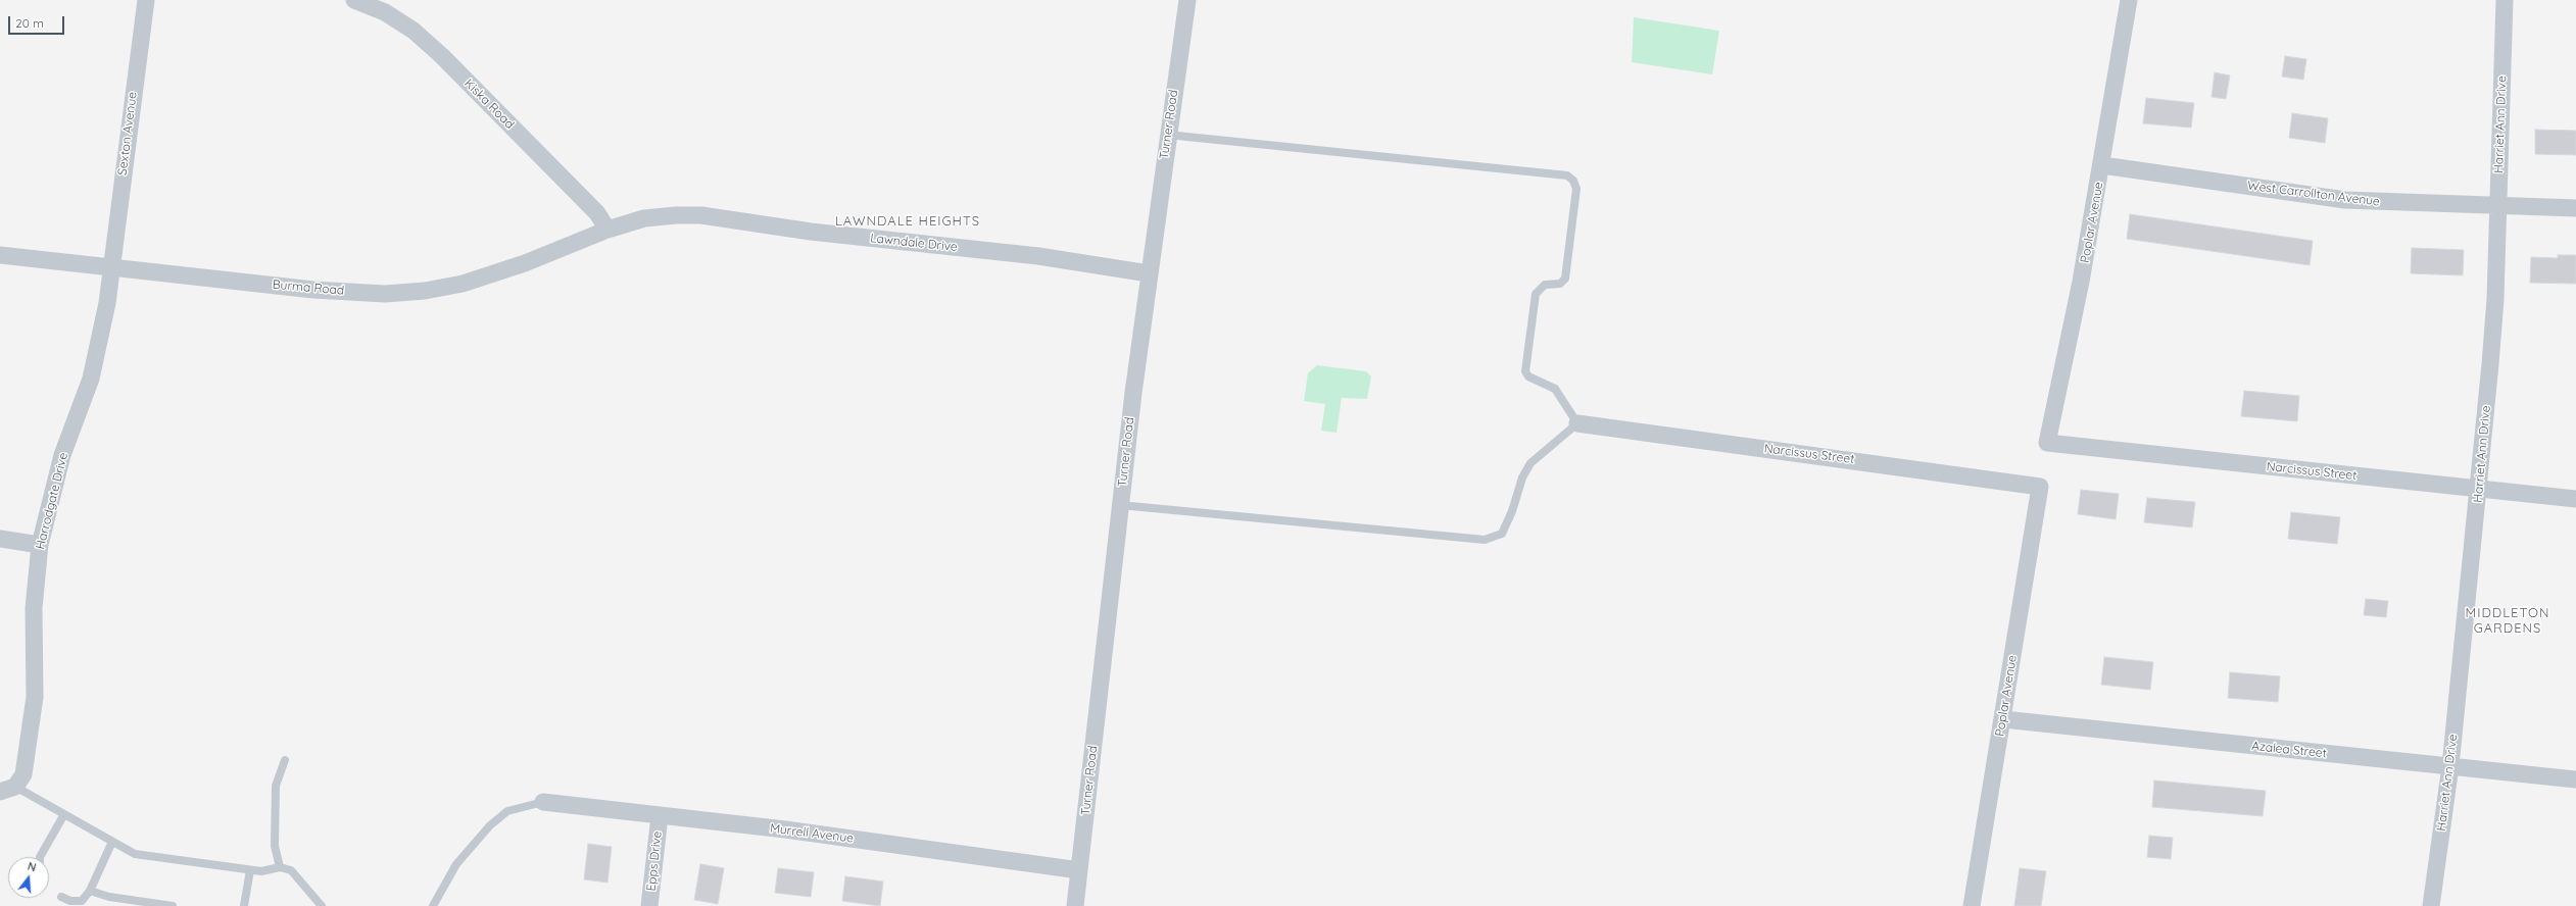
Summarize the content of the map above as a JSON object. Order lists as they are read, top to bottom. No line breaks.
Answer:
{"streets":{"street":["Kiska Road","Turner Road","Harriet Ann Drive","Sexton Avenue","West Carrollton Avenue","Poplar Avenue","Lawndale Drive","Burma Road","Narcissus Street","Harrodgate Drive","Azalea Street","Murrell Avenue","Epps Drive"]},"crossings":[["Kiska Road","Lawndale Drive"],["Kiska Road","Burma Road"],["Turner Road","Lawndale Drive"],["Turner Road","Murrell Avenue"],["Harriet Ann Drive","West Carrollton Avenue"],["Harriet Ann Drive","Narcissus Street"],["Harriet Ann Drive","Azalea Street"],["Sexton Avenue","Burma Road"],["Sexton Avenue","Harrodgate Drive"],["West Carrollton Avenue","Poplar Avenue"],["Poplar Avenue","Narcissus Street"],["Poplar Avenue","Azalea Street"],["Lawndale Drive","Burma Road"],["Burma Road","Harrodgate Drive"],["Murrell Avenue","Epps Drive"]],"districts":["LAWNDALE HEIGHTS","MIDDLETON GARDENS"],"scale_bar":"20 m","north":"top"}
